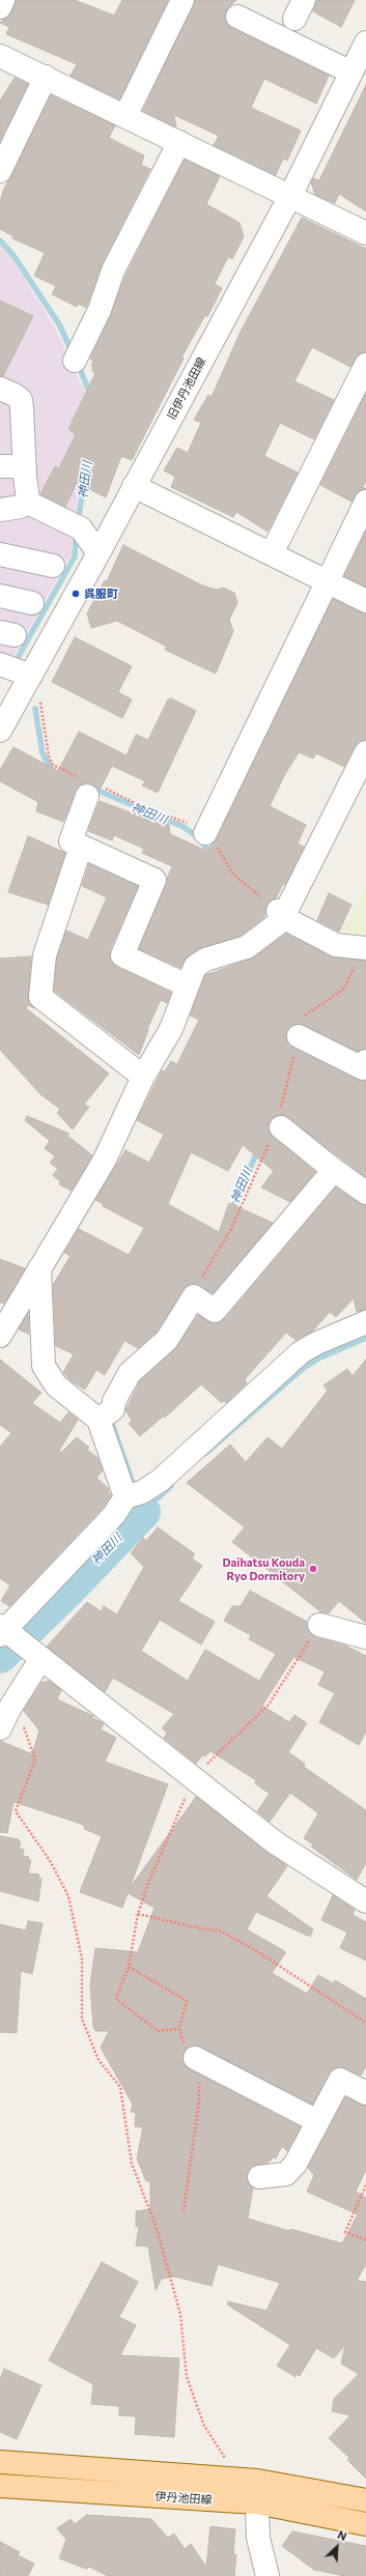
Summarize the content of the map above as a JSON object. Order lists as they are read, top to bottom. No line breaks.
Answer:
{"streets":{"main road":["伊丹池田線"],"street":["旧伊丹池田線"]},"water":["神田川"],"places":["呉服町","Daihatsu Kouda Ryo Dormitory"],"north":"top right"}
